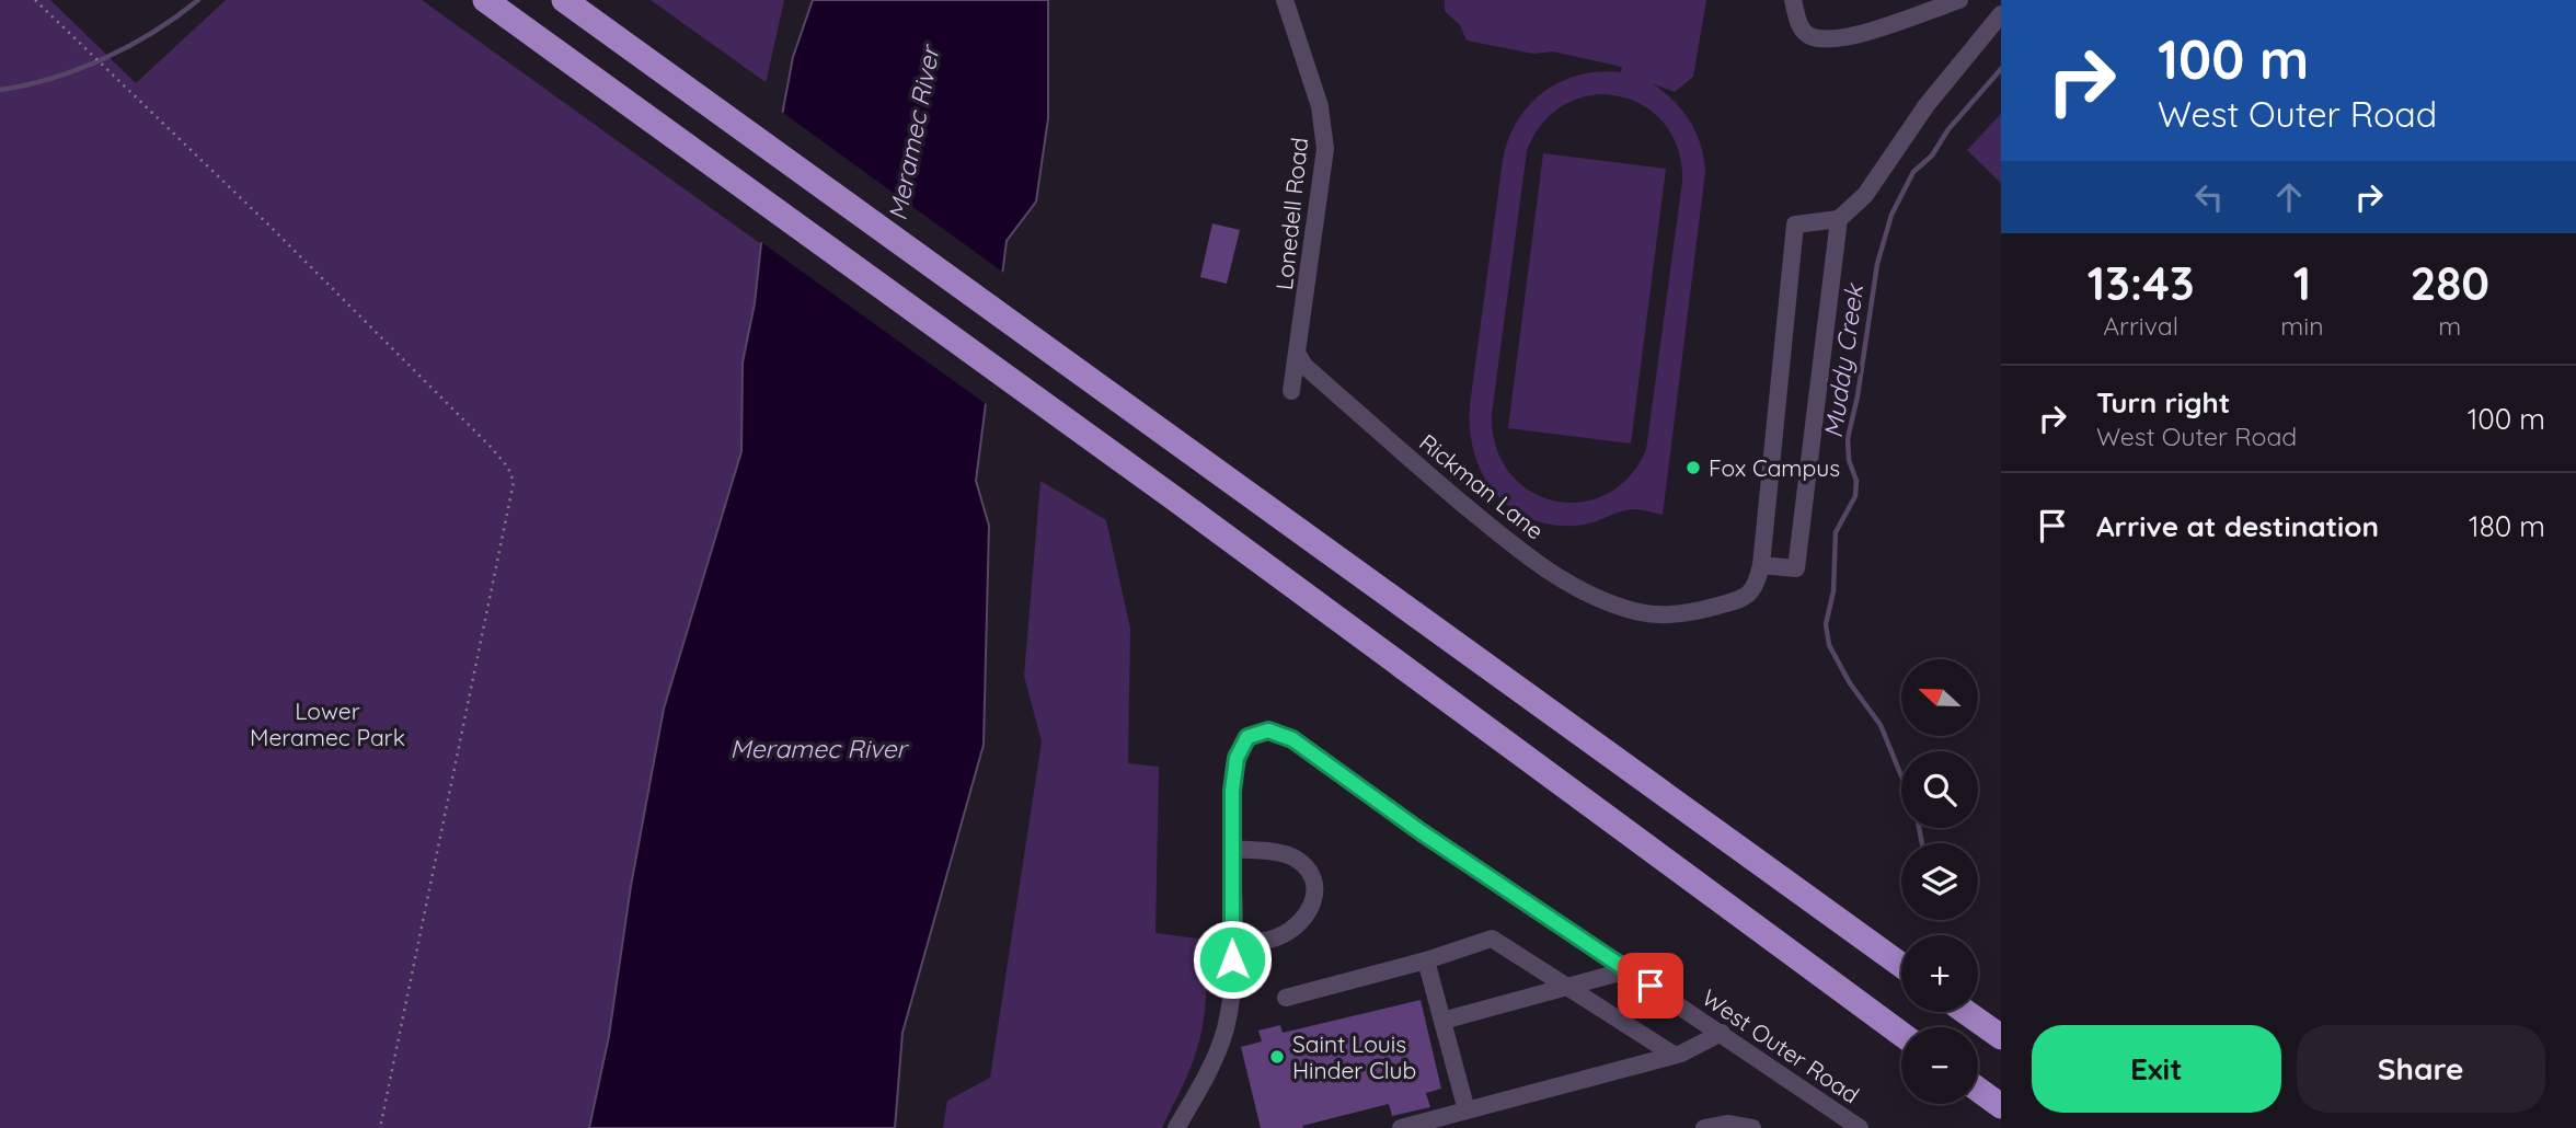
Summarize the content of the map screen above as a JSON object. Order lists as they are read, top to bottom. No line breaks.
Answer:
{"streets":{"street":["Lonedell Road","Rickman Lane","West Outer Road"]},"crossings":[["Lonedell Road","Rickman Lane"]],"water":["Meramec River","Muddy Creek"],"parks":["Lower Meramec Park"],"places":["Fox Campus","Saint Louis Hinder Club"],"north":"left","page":{"turn":["100 m","West Outer Road"],"eta":["13:43","Arrival","1","min","280","m"],"list":[{"name":"Turn right","note":"West Outer Road","value":"100 m"},{"name":"Arrive at destination","value":"180 m"}],"map_buttons":["+","−"],"buttons":["Exit","Share"]}}
